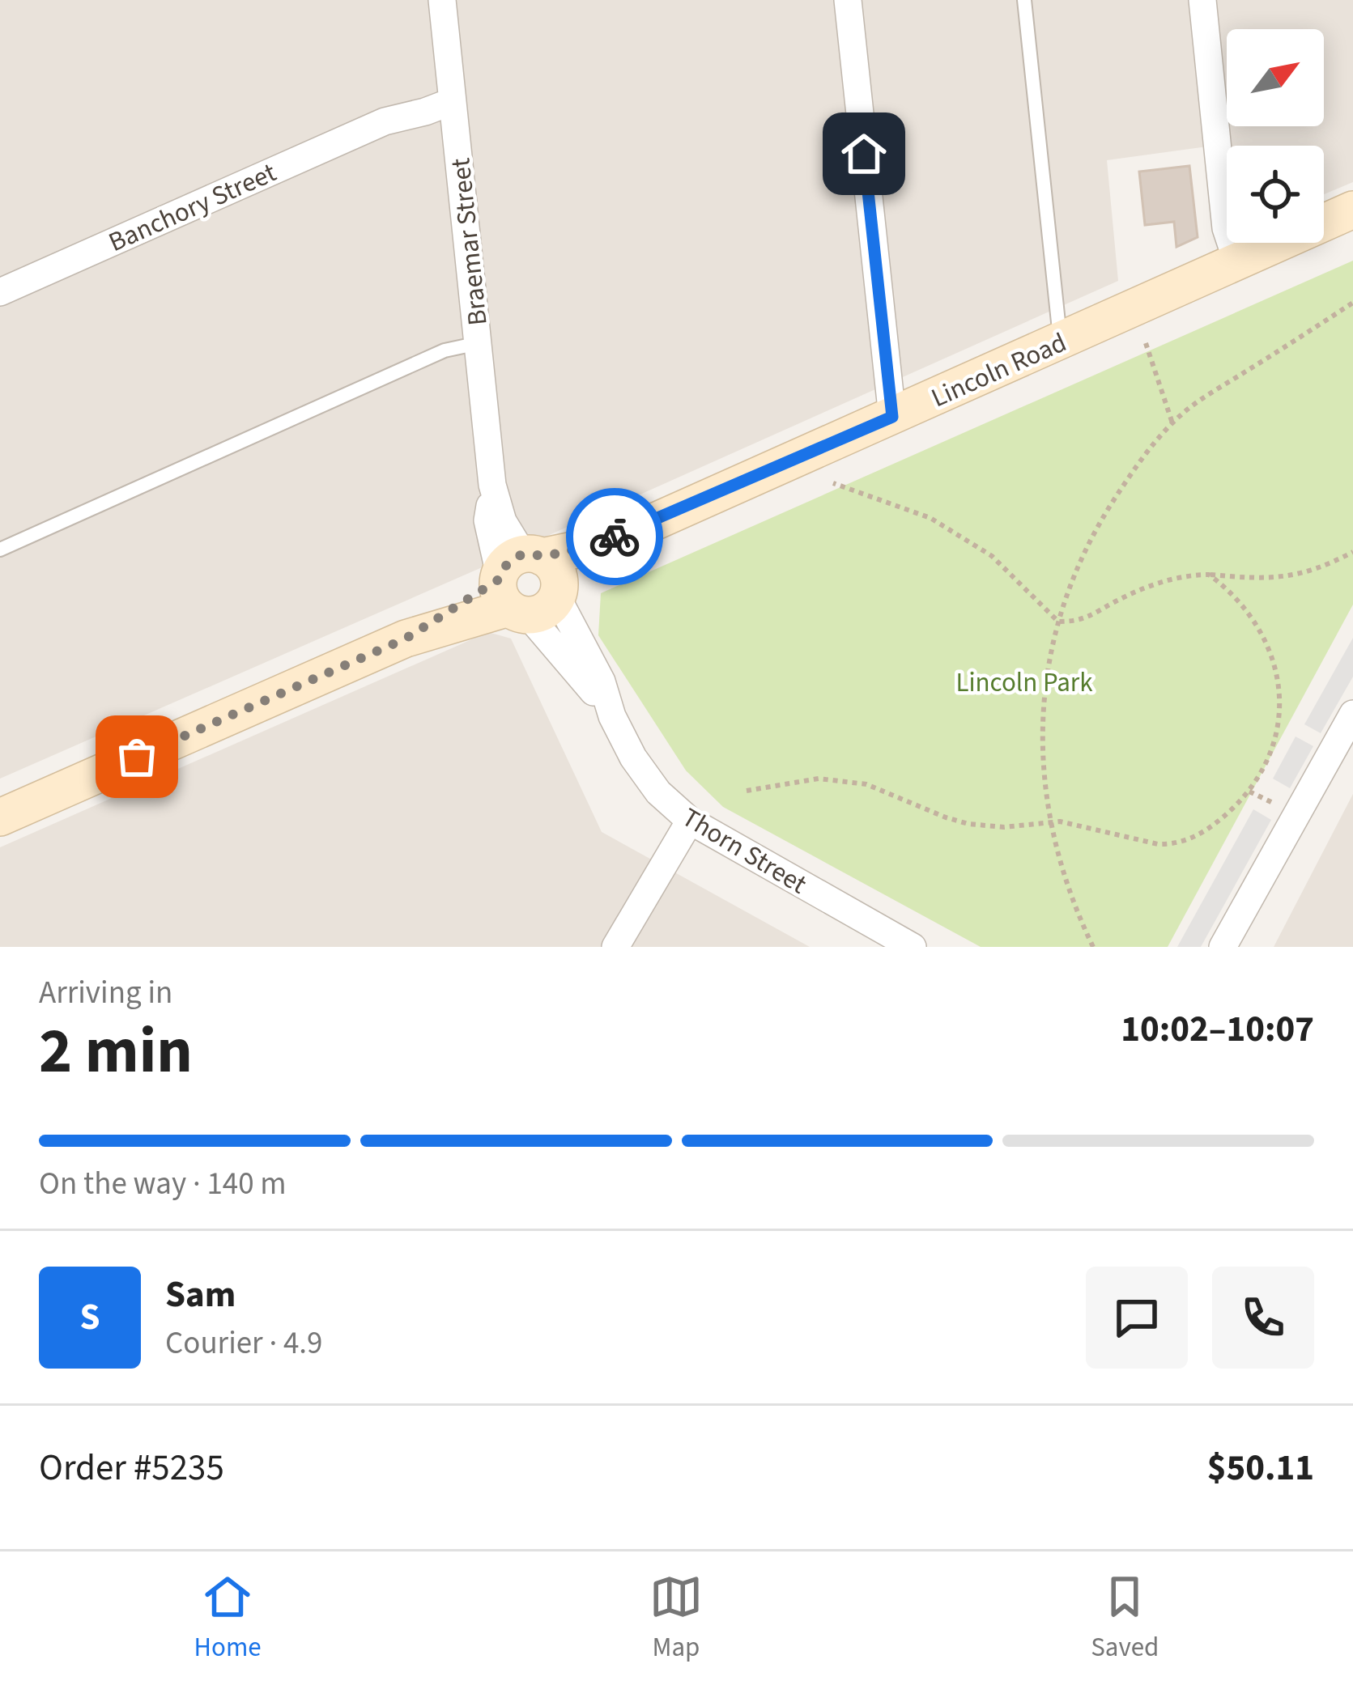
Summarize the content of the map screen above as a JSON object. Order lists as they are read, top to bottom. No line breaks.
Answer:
{"streets":{"main road":["Lincoln Road"],"street":["Banchory Street","Braemar Street","Thorn Street"]},"crossings":[["Banchory Street","Braemar Street"],["Braemar Street","Lincoln Road"],["Braemar Street","Thorn Street"],["Lincoln Road","Thorn Street"]],"parks":["Lincoln Park"],"north":"top right","page":{"heading":["2 min","Arriving in","10:02–10:07"],"panel":["Sam","Courier · 4.9","Order #5235","$50.11"],"bar":"On the way · 140 m","round":"S","tabs":["Home","Map","Saved"]}}
